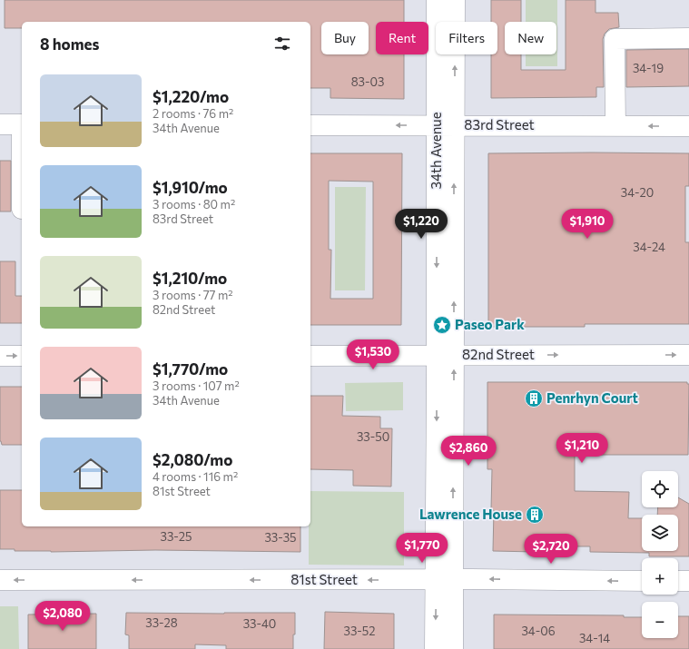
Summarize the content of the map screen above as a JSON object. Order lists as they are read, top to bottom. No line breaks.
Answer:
{"streets":{"street":["83rd Street","34th Avenue","82nd Street","81st Street"]},"crossings":[["83rd Street","34th Avenue"],["34th Avenue","82nd Street"],["34th Avenue","81st Street"]],"one_way":["83rd Street","82nd Street","81st Street"],"places":{"place":["Paseo Park"],"building":["Penrhyn Court","Lawrence House"]},"house_numbers":["34-19","83-03","34-20","34-24","33-50","33-25","33-35","33-28","33-40","33-52","34-06","34-14"],"page":{"chip":["Buy","Rent","Filters","New"],"heading":"8 homes","list":[{"name":"$1,220/mo","note":"2 rooms · 76 m² · 34th Avenue"},{"name":"$1,910/mo","note":"3 rooms · 80 m² · 83rd Street"},{"name":"$1,210/mo","note":"3 rooms · 77 m² · 82nd Street"},{"name":"$1,770/mo","note":"3 rooms · 107 m² · 34th Avenue"},{"name":"$2,080/mo","note":"4 rooms · 116 m² · 81st Street"}],"price":["$1,220","$1,910","$1,530","$1,210","$2,860","$1,770","$2,720","$2,080"],"map_buttons":["+","−"]}}
